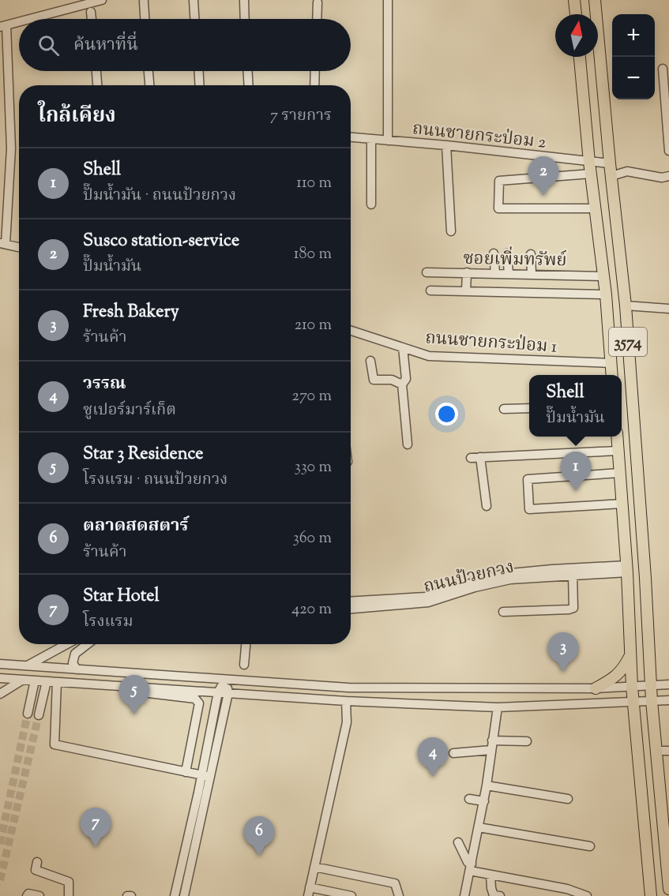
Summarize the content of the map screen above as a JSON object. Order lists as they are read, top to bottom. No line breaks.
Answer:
{"streets":{"main road":["3574"],"street":["ถนนชายกระป่อม 2","ซอยเพิ่มทรัพย์","ถนนชายกระป่อม 1","ถนนป้วยกวง"]},"crossings":[["ถนนชายกระป่อม 2","3574"],["ซอยเพิ่มทรัพย์","3574"],["ถนนชายกระป่อม 1","3574"]],"north":"top","page":{"map_buttons":["+","−"],"search":"ค้นหาที่นี่","heading":["ใกล้เคียง","7 รายการ"],"list":[{"mark":"1","name":"Shell","note":"ปั๊มน้ำมัน · ถนนป้วยกวง","value":"110 m"},{"mark":"2","name":"Susco station-service","note":"ปั๊มน้ำมัน","value":"180 m"},{"mark":"3","name":"Fresh Bakery","note":"ร้านค้า","value":"210 m"},{"mark":"4","name":"วรรณ","note":"ซูเปอร์มาร์เก็ต","value":"270 m"},{"mark":"5","name":"Star 3 Residence","note":"โรงแรม · ถนนป้วยกวง","value":"330 m"},{"mark":"6","name":"ตลาดสดสตาร์","note":"ร้านค้า","value":"360 m"},{"mark":"7","name":"Star Hotel","note":"โรงแรม","value":"420 m"}],"pins":["2","1","3","5","4","7","6"],"popup":["Shell","ปั๊มน้ำมัน"]}}
